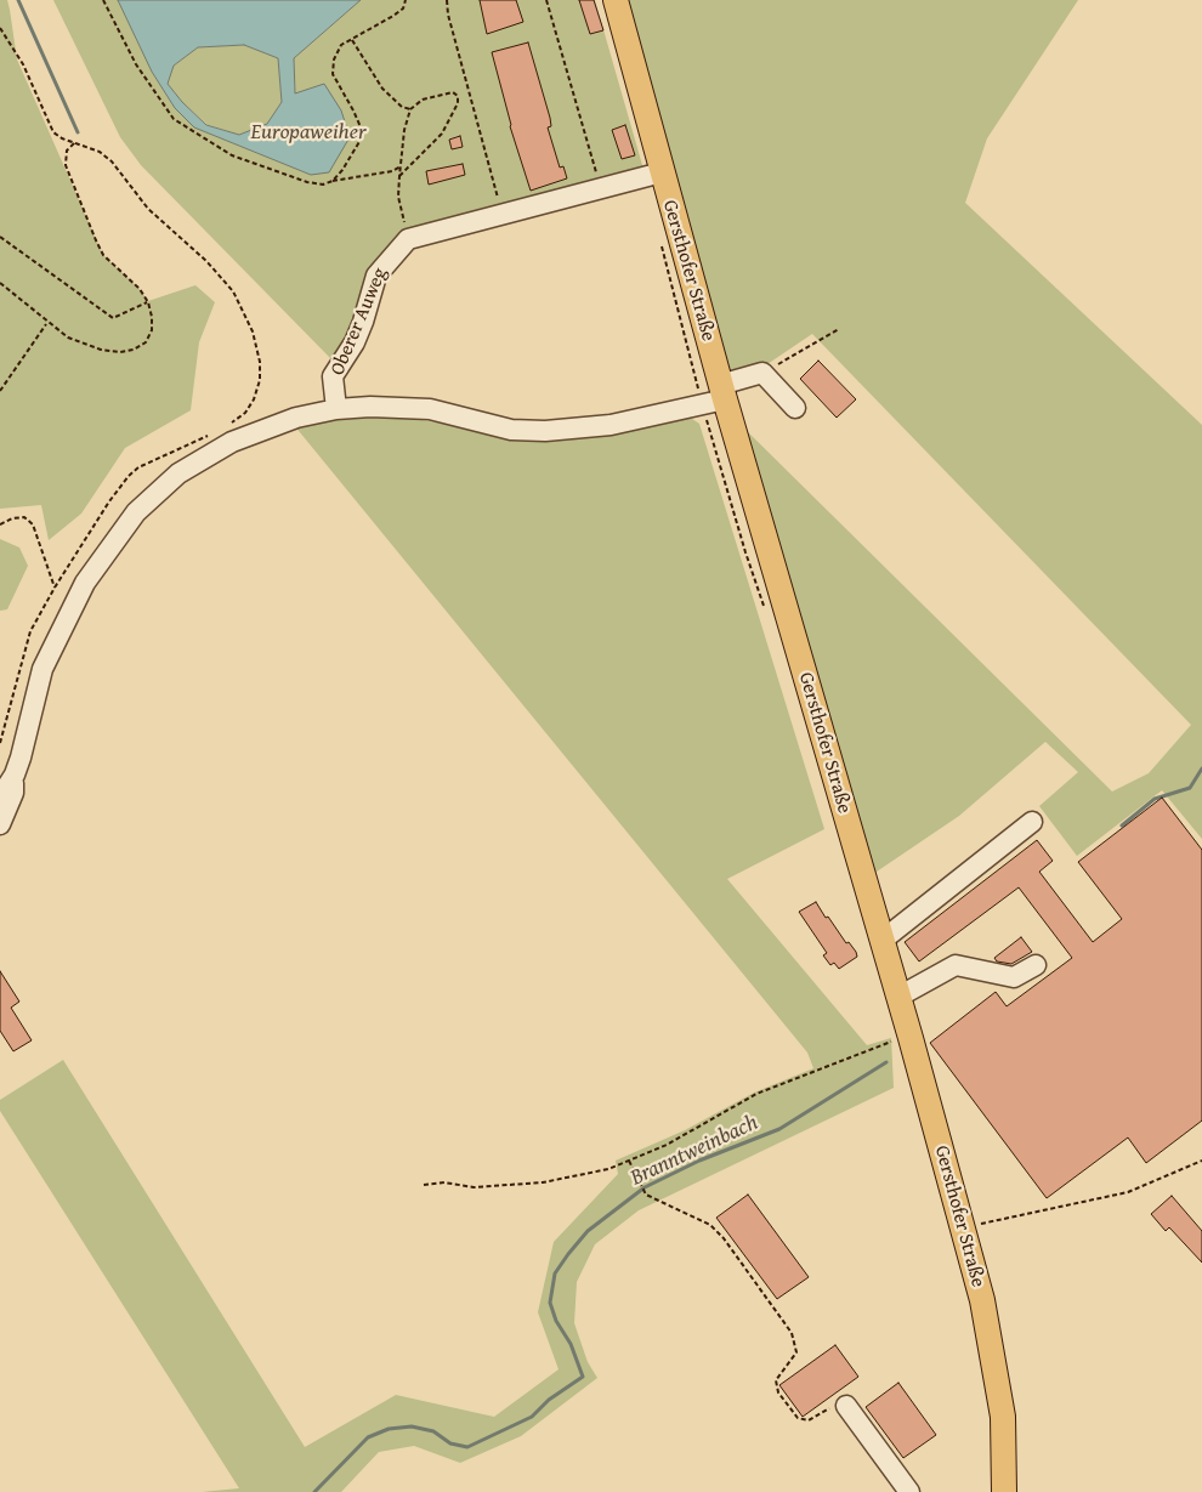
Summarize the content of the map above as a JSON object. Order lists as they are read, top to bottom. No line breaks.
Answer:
{"streets":{"main road":["Gersthofer Straße"],"street":["Oberer Auweg"]},"water":["Europaweiher","Branntweinbach"]}
